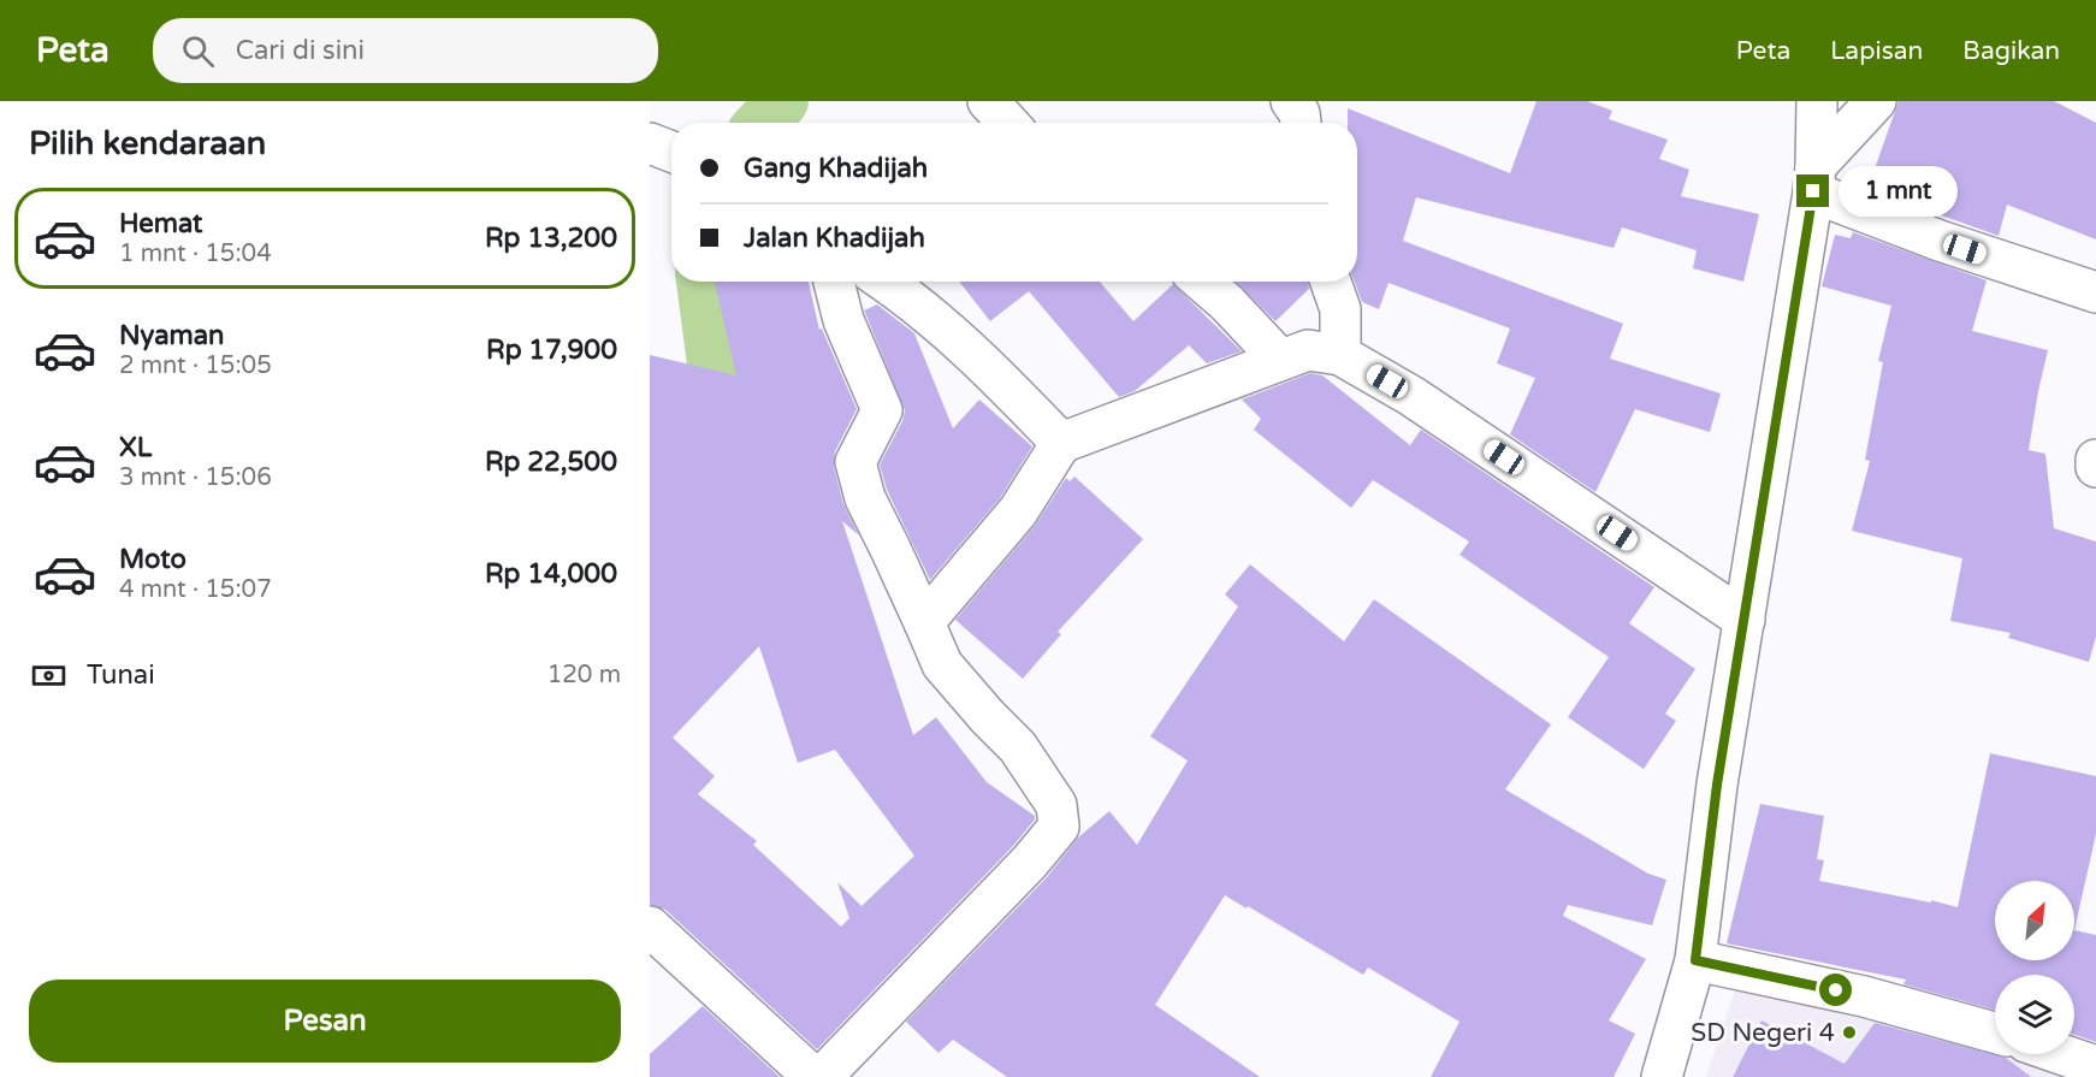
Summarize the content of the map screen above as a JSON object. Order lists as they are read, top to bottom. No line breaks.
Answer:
{"places":["SD Negeri 4"],"north":"top right","page":{"header":"Peta","search":"Cari di sini","nav":["Peta","Lapisan","Bagikan"],"heading":"Pilih kendaraan","banner":["Gang Khadijah","Jalan Khadijah"],"bubble":"1 mnt","list":[{"name":"Hemat","note":"1 mnt · 15:04","value":"Rp 13,200"},{"name":"Nyaman","note":"2 mnt · 15:05","value":"Rp 17,900"},{"name":"XL","note":"3 mnt · 15:06","value":"Rp 22,500"},{"name":"Moto","note":"4 mnt · 15:07","value":"Rp 14,000"}],"pay":["Tunai","120 m"],"buttons":"Pesan"}}
